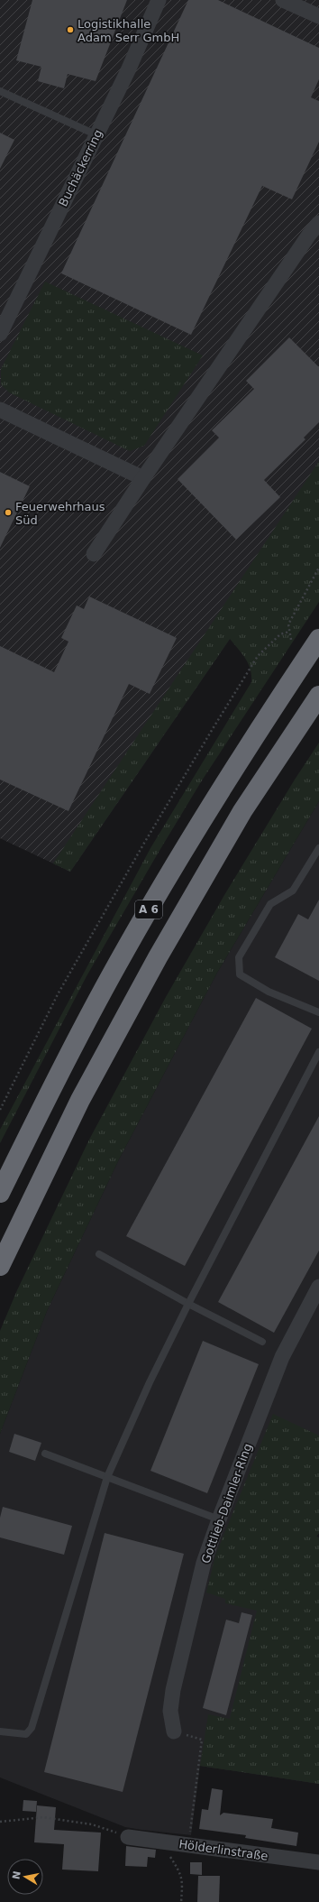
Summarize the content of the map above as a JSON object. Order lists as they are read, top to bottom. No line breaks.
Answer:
{"streets":{"highway":["A 6"],"street":["Buchäckerring","Gottlieb-Daimler-Ring","Hölderlinstraße"]},"places":["Logistikhalle Adam Serr GmbH","Feuerwehrhaus Süd"],"north":"left"}
